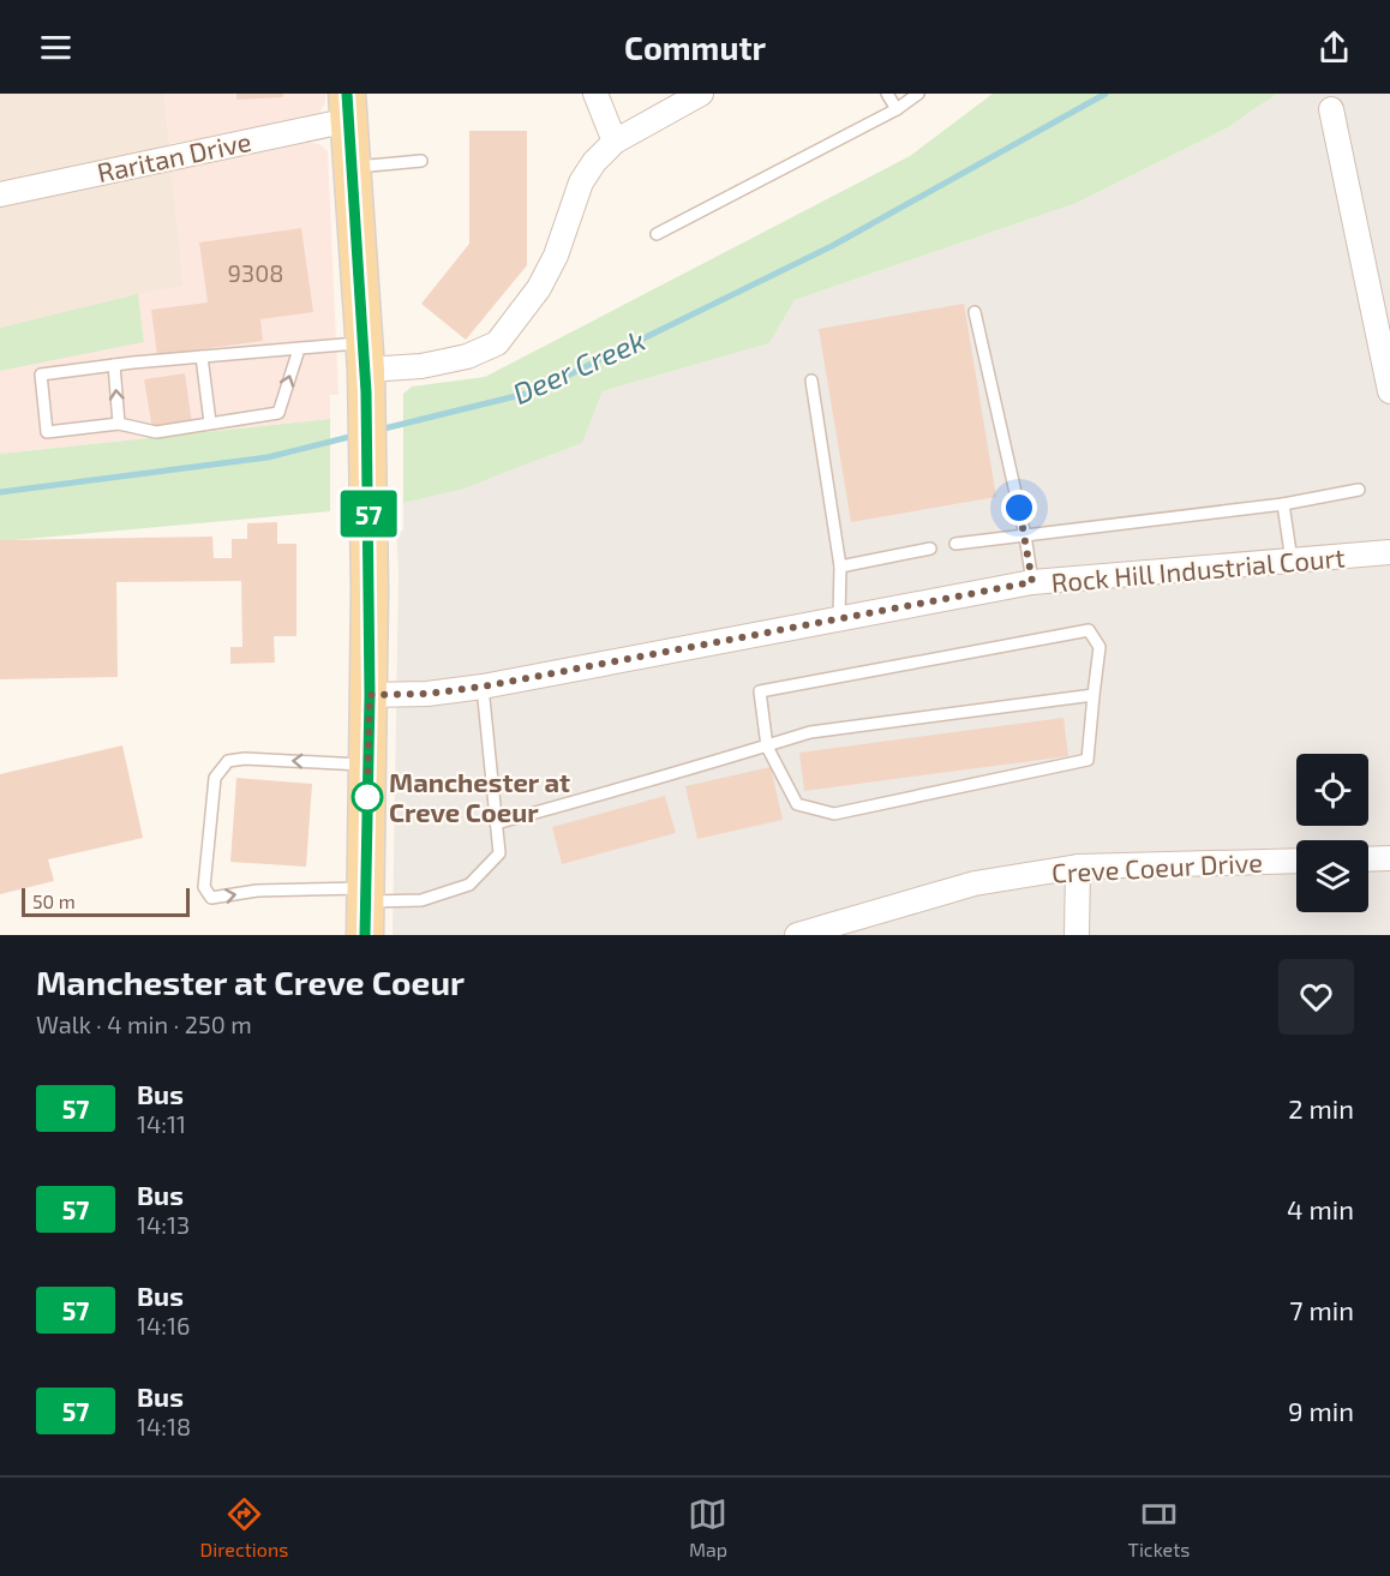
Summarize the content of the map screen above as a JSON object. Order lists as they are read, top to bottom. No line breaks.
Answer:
{"streets":{"street":["Raritan Drive","Rock Hill Industrial Court","Creve Coeur Drive"]},"water":["Deer Creek"],"places":["Manchester at Creve Coeur"],"lines":["bus line 57"],"house_numbers":["9308"],"scale_bar":"50 m","page":{"header":"Commutr","on_map":"57","scale":"50 m","heading":["Manchester at Creve Coeur","Walk · 4 min · 250 m"],"list":[{"mark":"57","name":"Bus","note":"14:11","value":"2 min"},{"mark":"57","name":"Bus","note":"14:13","value":"4 min"},{"mark":"57","name":"Bus","note":"14:16","value":"7 min"},{"mark":"57","name":"Bus","note":"14:18","value":"9 min"}],"tabs":["Directions","Map","Tickets"]}}
